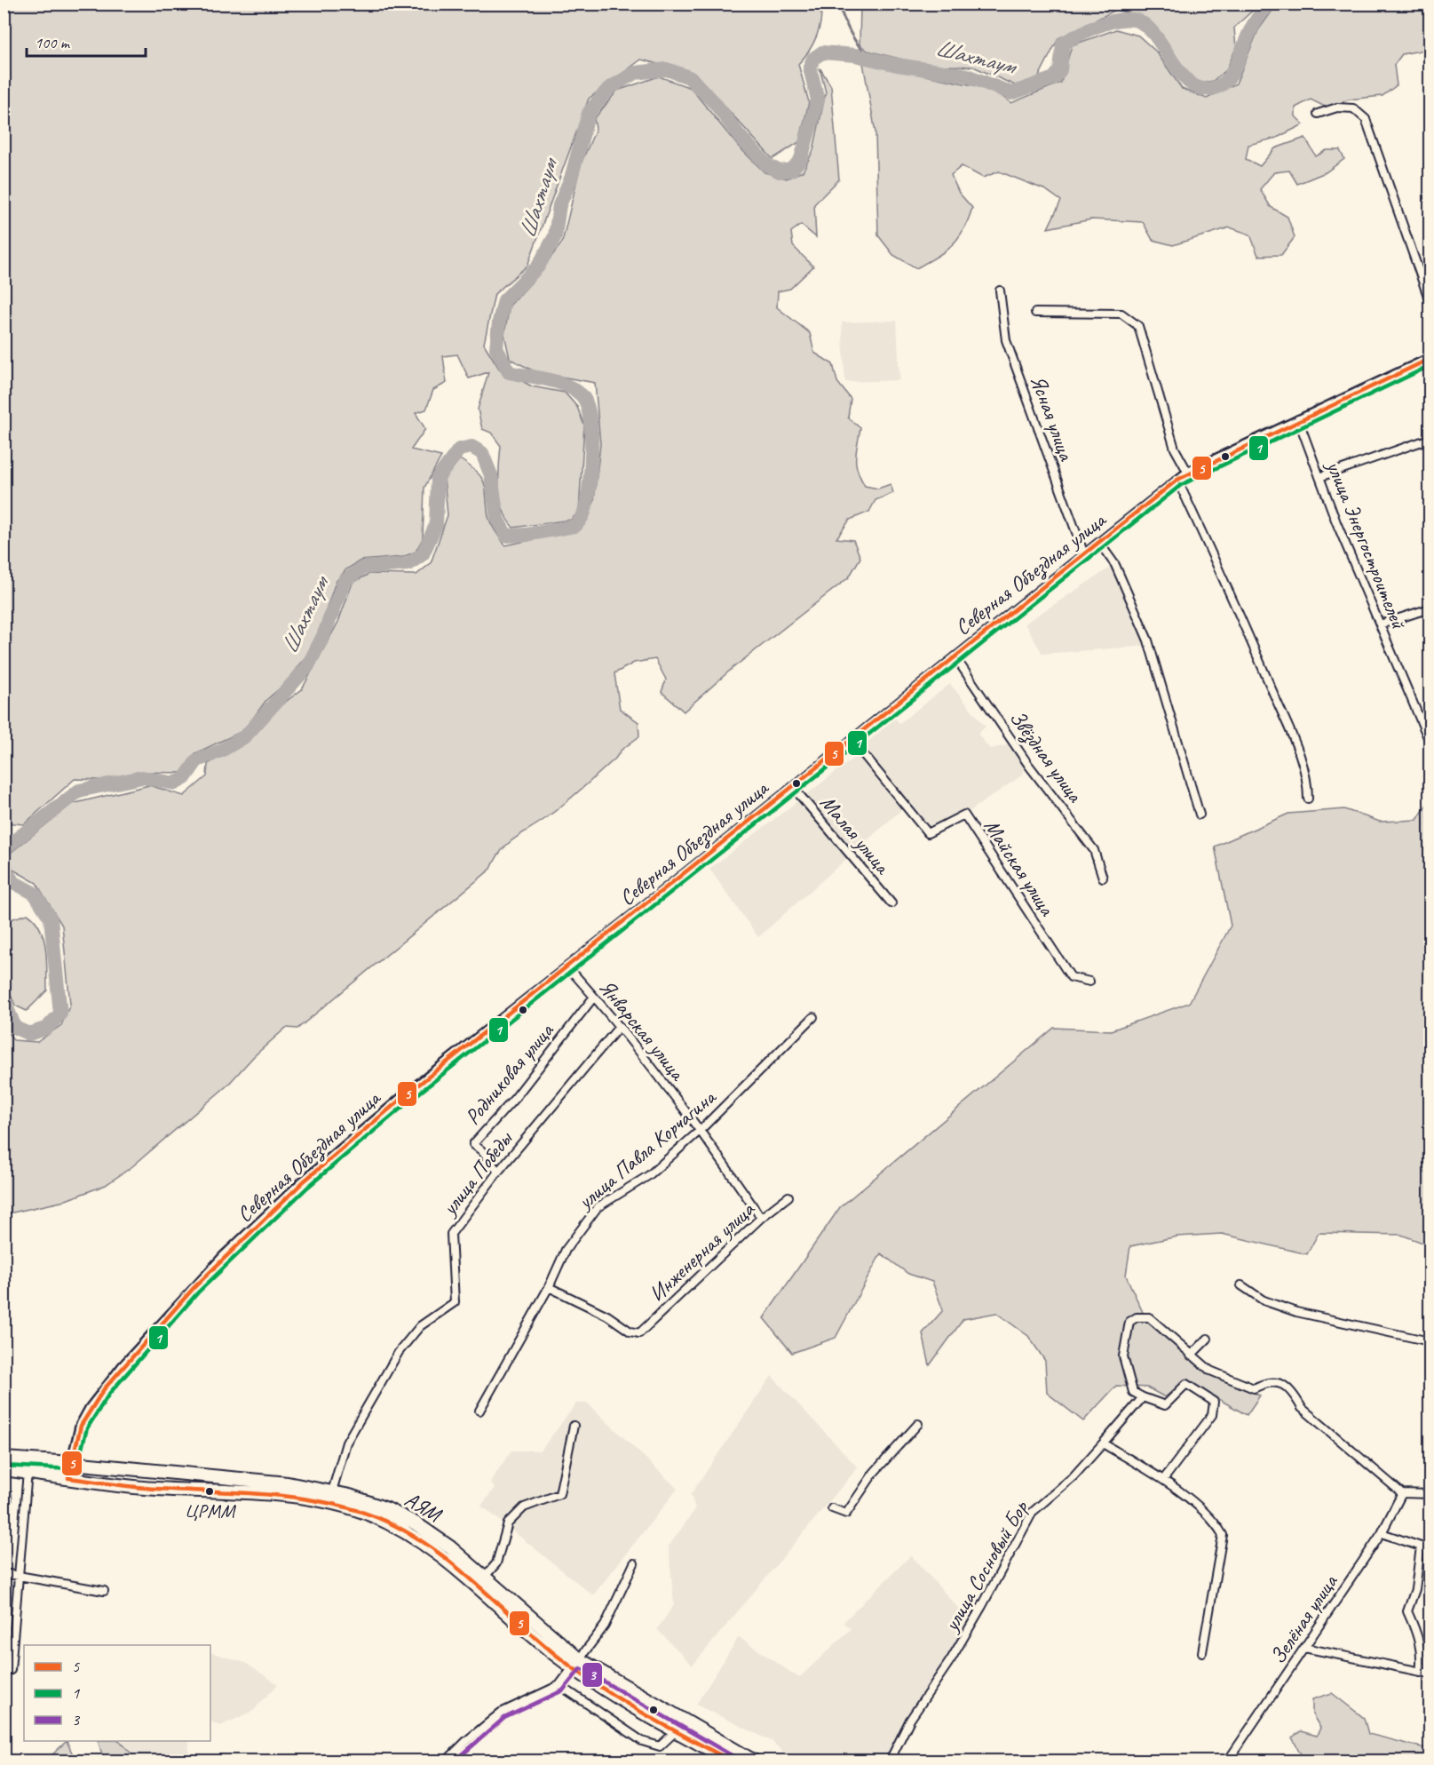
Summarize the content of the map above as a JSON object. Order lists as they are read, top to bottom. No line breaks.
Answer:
{"streets":{"highway":["АЯМ"],"street":["Ясная улица","улица Энергостроителей","Северная Объездная улица","Звёздная улица","Малая улица","Майская улица","Январская улица","Родниковая улица","улица Павла Корчагина","улица Победы","Инженерная улица","улица Сосновый Бор","Зелёная улица"]},"crossings":[["Ясная улица","Северная Объездная улица"],["улица Энергостроителей","Северная Объездная улица"],["Северная Объездная улица","Звёздная улица"],["Северная Объездная улица","Малая улица"],["Северная Объездная улица","Майская улица"],["Северная Объездная улица","Январская улица"],["Северная Объездная улица","АЯМ"],["Январская улица","Родниковая улица"],["Январская улица","улица Павла Корчагина"],["Январская улица","улица Победы"],["Январская улица","Инженерная улица"],["Родниковая улица","улица Победы"],["улица Павла Корчагина","Инженерная улица"],["улица Победы","АЯМ"]],"water":["Шахтаум"],"places":["ЦРММ"],"lines":["transit line 5","transit line 1","transit line 3"],"legend":["5","1","3"],"scale_bar":"100 m"}
